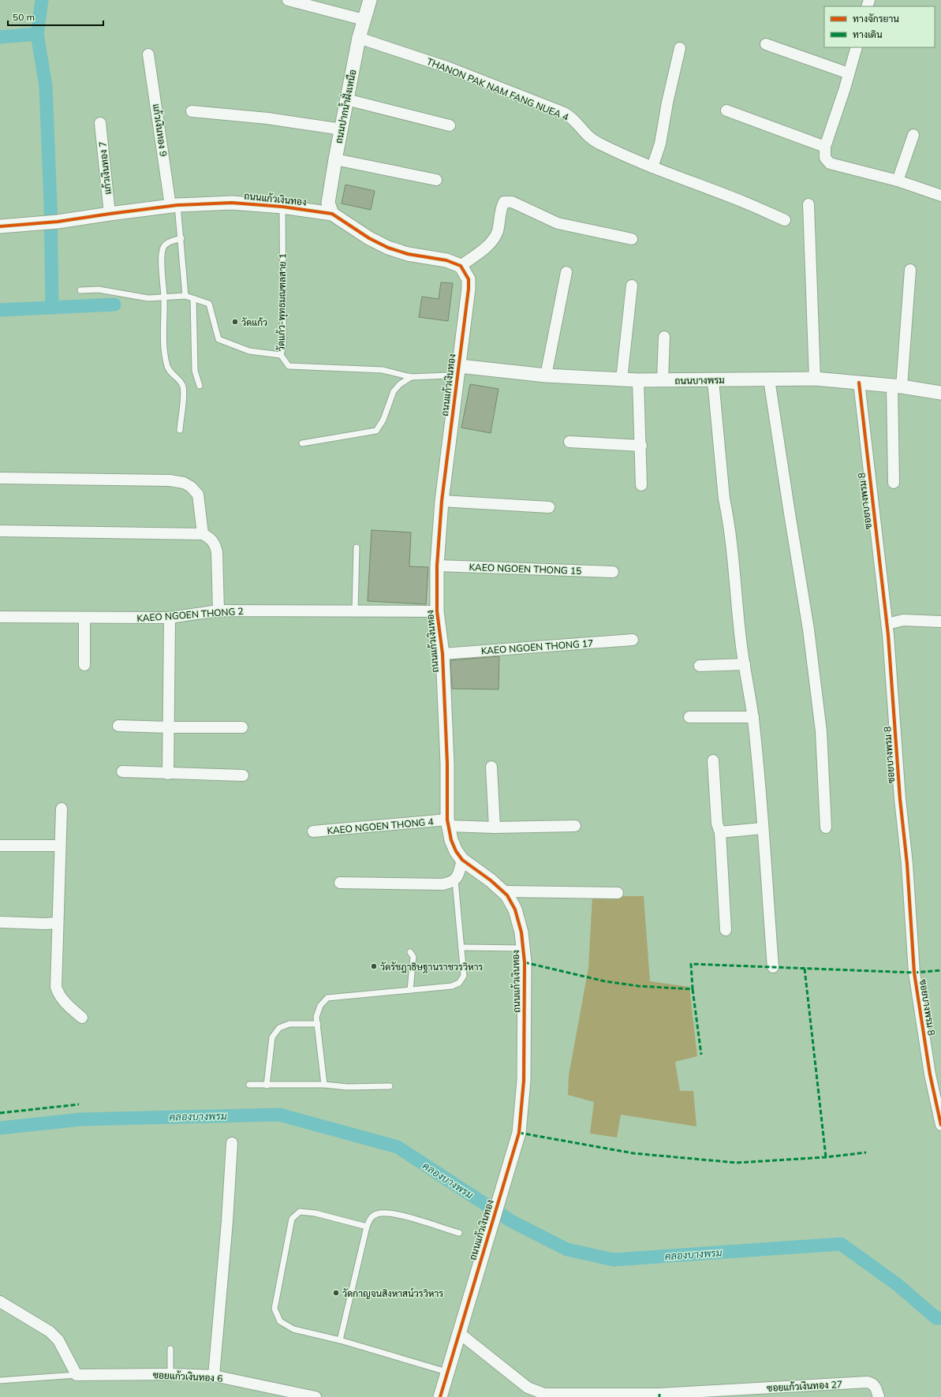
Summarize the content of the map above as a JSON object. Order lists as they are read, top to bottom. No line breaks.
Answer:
{"streets":{"street":["THANON PAK NAM FANG NUEA 4","ถนนปากน้ำฝั่งเหนือ","แก้วเงินทอง 9","แก้วเงินทอง 7","ถนนแก้วเงินทอง","ถนนบางพรม","ซอยบางพรม 8","KAEO NGOEN THONG 15","KAEO NGOEN THONG 2","KAEO NGOEN THONG 17","KAEO NGOEN THONG 4","ซอยแก้วเงินทอง 6","ซอยแก้วเงินทอง 27"],"lane":["วัดแก้ว-พุทธมณฑลสาย 1"]},"crossings":[["THANON PAK NAM FANG NUEA 4","ถนนปากน้ำฝั่งเหนือ"],["ถนนปากน้ำฝั่งเหนือ","ถนนแก้วเงินทอง"],["แก้วเงินทอง 9","ถนนแก้วเงินทอง"],["แก้วเงินทอง 7","ถนนแก้วเงินทอง"],["ถนนแก้วเงินทอง","วัดแก้ว-พุทธมณฑลสาย 1"],["ถนนแก้วเงินทอง","ถนนบางพรม"],["ถนนแก้วเงินทอง","KAEO NGOEN THONG 15"],["ถนนแก้วเงินทอง","KAEO NGOEN THONG 2"],["ถนนแก้วเงินทอง","KAEO NGOEN THONG 17"],["ถนนแก้วเงินทอง","KAEO NGOEN THONG 4"],["ถนนแก้วเงินทอง","ซอยแก้วเงินทอง 27"],["ถนนบางพรม","ซอยบางพรม 8"]],"water":["คลองบางพรม"],"places":["วัดแก้ว","วัดรัชฎาธิษฐานราชวรวิหาร","วัดกาญจนสิงหาสน์วรวิหาร"],"legend":["ทางจักรยาน","ทางเดิน"],"scale_bar":"50 m"}
